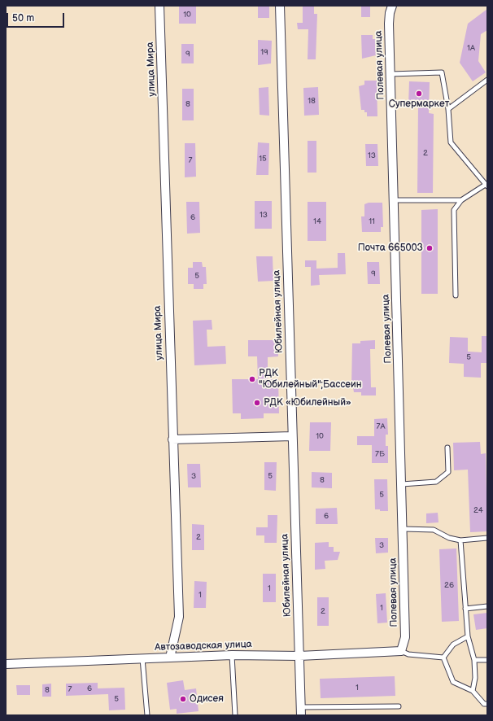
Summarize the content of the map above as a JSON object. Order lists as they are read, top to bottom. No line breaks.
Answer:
{"streets":{"street":["Полевая улица","улица Мира","Юбилейная улица","Автозаводская улица"]},"crossings":[["Полевая улица","Автозаводская улица"],["улица Мира","Автозаводская улица"],["Юбилейная улица","Автозаводская улица"]],"places":["Супермаркет","Почта 665003","РДК \"Юбилейный\";Бассеин","РДК «Юбилейный»","Одисея"],"house_numbers":["10","1А","19","9","18","8","2","13","15","7","13","6","14","11","9","5","5","7А","10","7Б","3","5","8","5","24","6","2","3","26","1","1","1","2","1","6","7","8","5"],"scale_bar":"50 m"}
